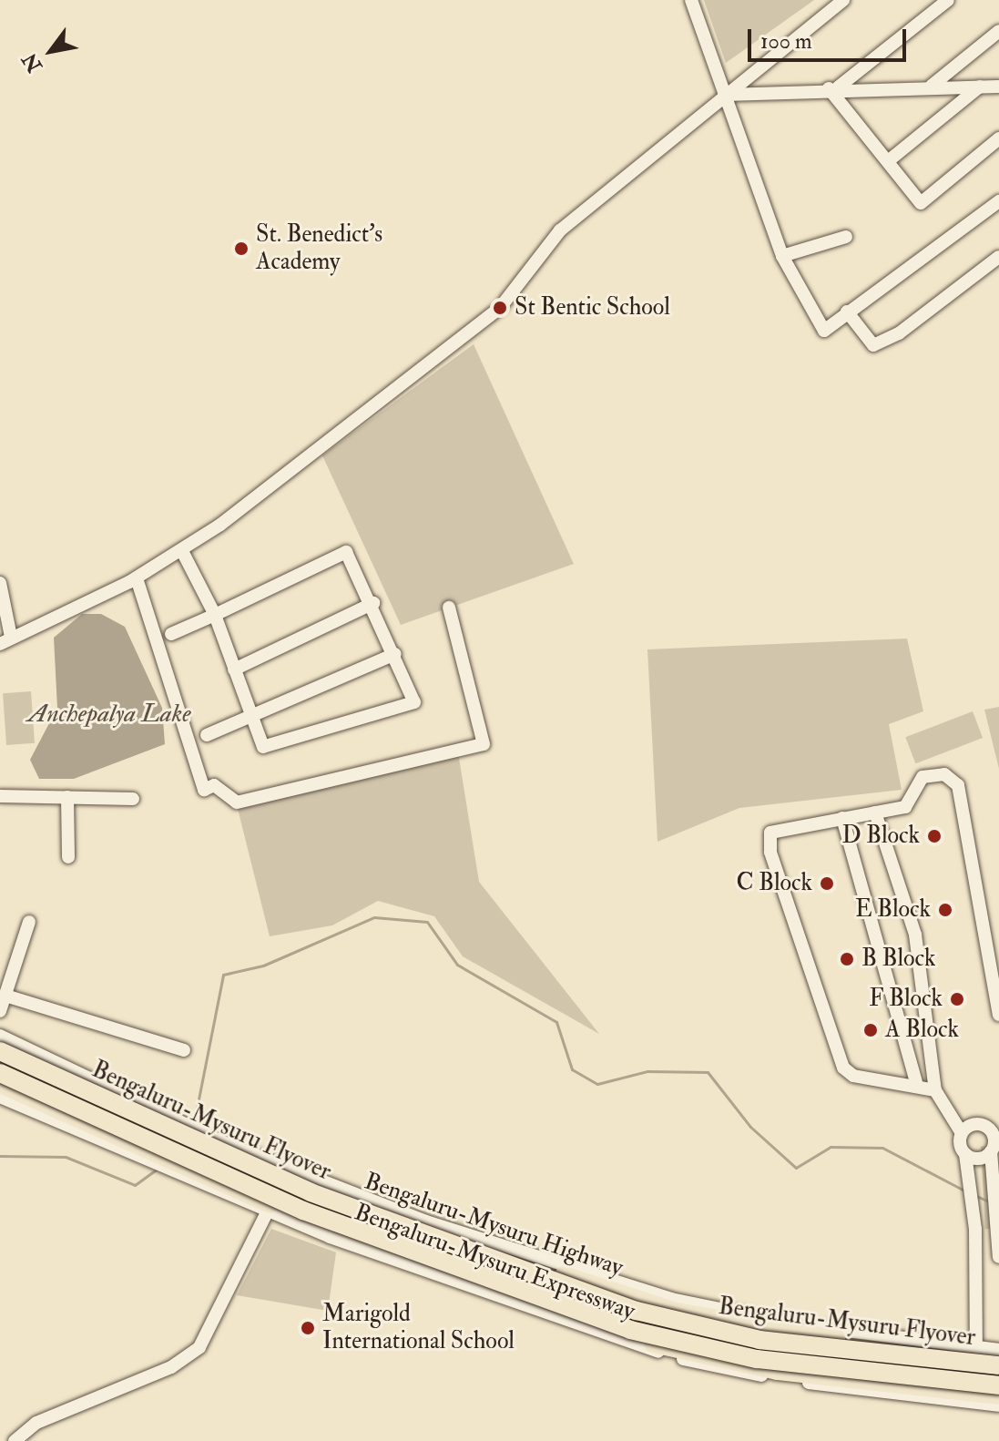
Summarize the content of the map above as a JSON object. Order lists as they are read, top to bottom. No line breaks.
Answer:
{"streets":{"highway":["Bengaluru-Mysuru Flyover","Bengaluru-Mysuru Highway","Bengaluru-Mysuru Expressway"]},"water":["Anchepalya Lake"],"places":["St. Benedict's Academy","St Bentic School","D Block","C Block","E Block","B Block","F Block","A Block","Marigold International School"],"scale_bar":"100 m","north":"bottom left"}
